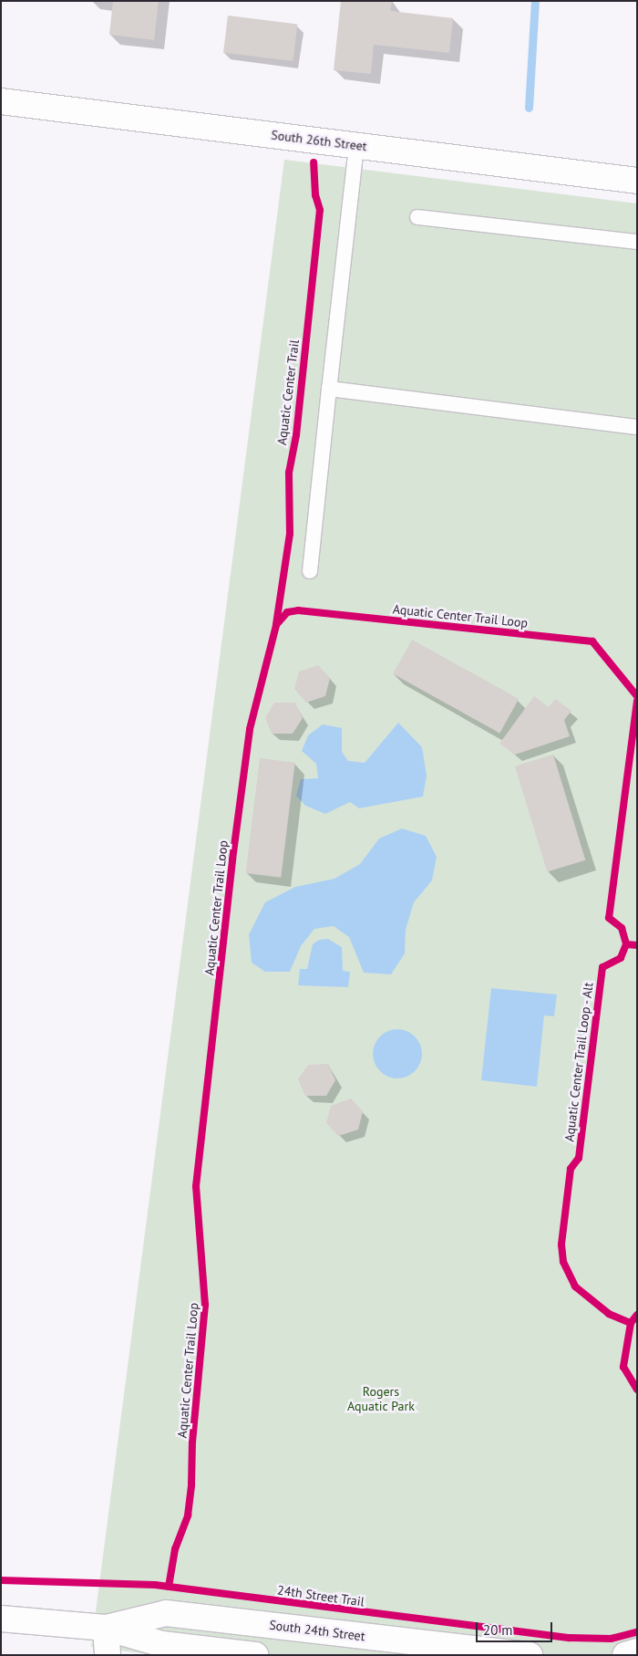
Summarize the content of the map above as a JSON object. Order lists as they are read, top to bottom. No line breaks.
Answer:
{"streets":{"street":["South 26th Street","South 24th Street"],"cycle path":["Aquatic Center Trail","Aquatic Center Trail Loop","Aquatic Center Trail Loop - Alt","24th Street Trail"]},"parks":["Rogers Aquatic Park"],"scale_bar":"20 m"}
